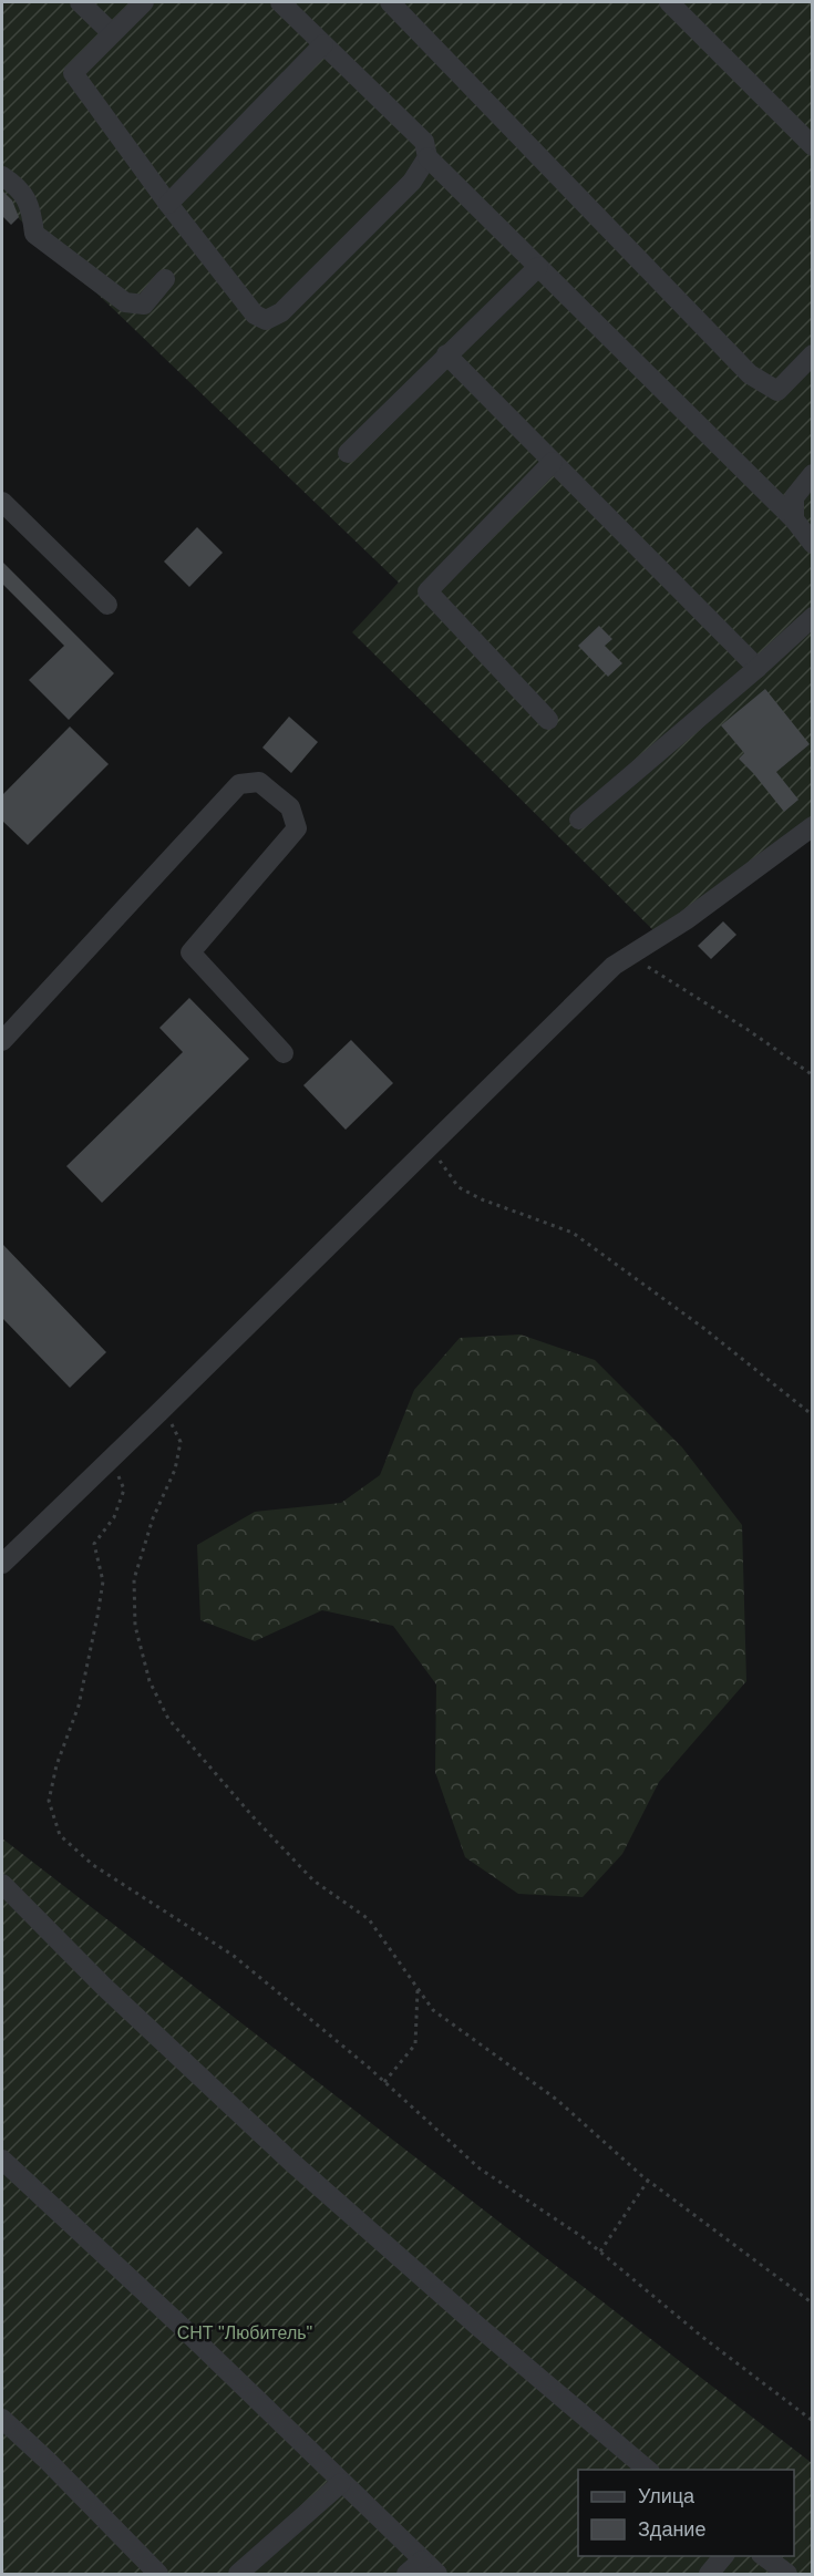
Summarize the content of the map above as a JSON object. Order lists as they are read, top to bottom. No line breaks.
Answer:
{"parks":["СНТ \"Любитель\""],"legend":["Улица","Здание"]}
